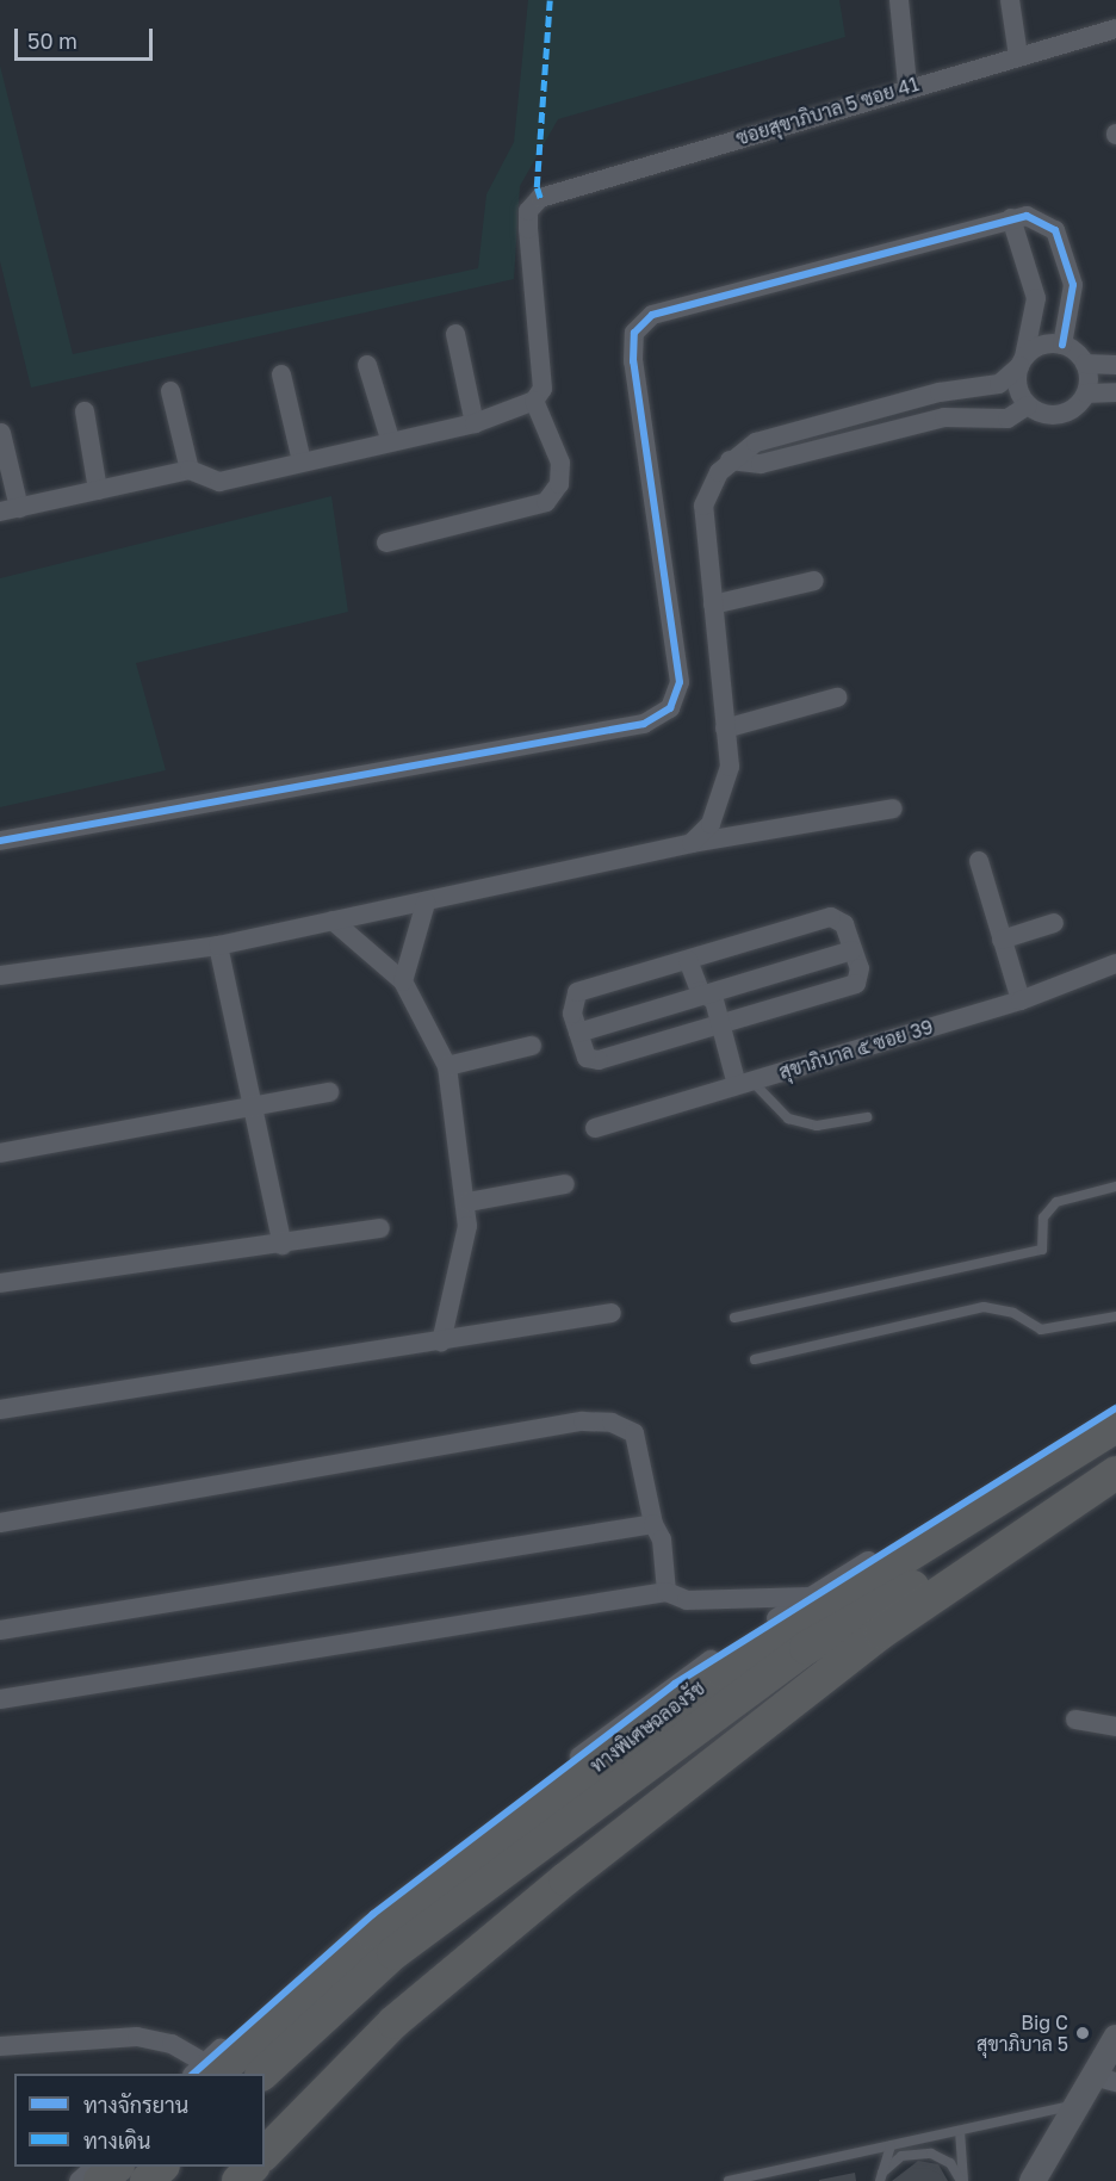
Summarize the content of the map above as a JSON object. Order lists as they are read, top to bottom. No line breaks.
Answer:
{"streets":{"highway":["ทางพิเศษฉลองรัช"],"street":["ซอยสุขาภิบาล 5 ซอย 41","สุขาภิบาล ๕ ซอย 39"]},"places":["Big C สุขาภิบาล 5"],"legend":["ทางจักรยาน","ทางเดิน"],"scale_bar":"50 m"}
